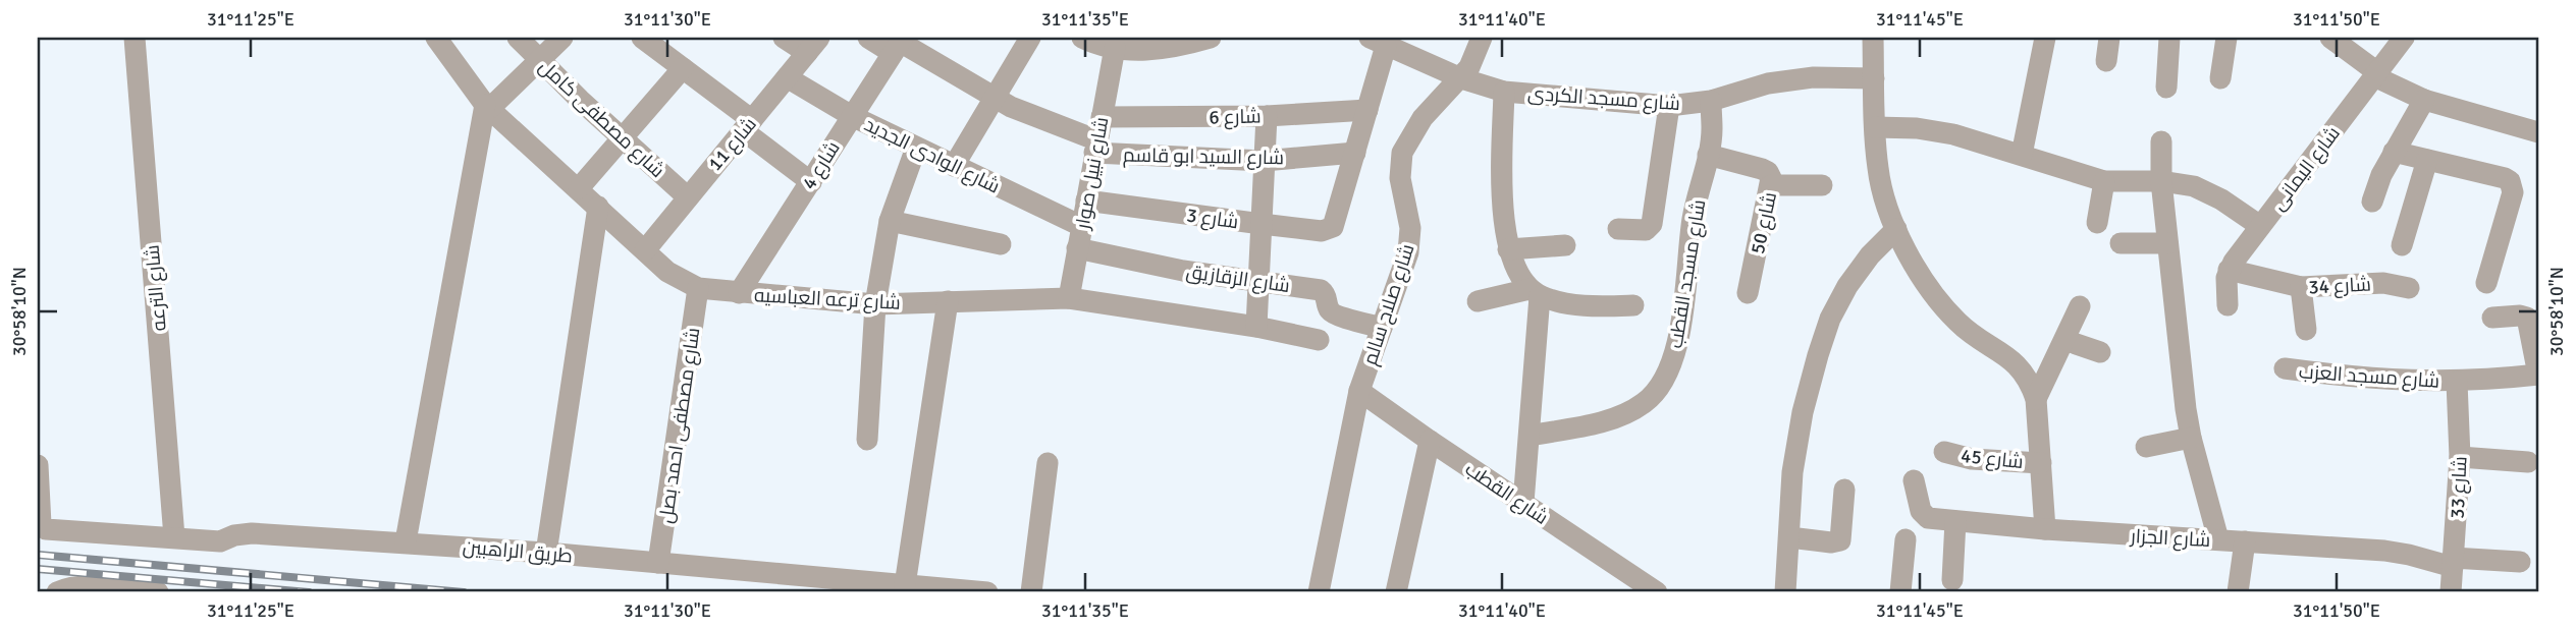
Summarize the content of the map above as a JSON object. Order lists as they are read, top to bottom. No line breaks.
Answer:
{"streets":{"street":["شارع مسجد الكردى","شارع 6","شارع مصطفى كامل","شارع 11","شارع الوادى الجديد","شارع السيد ابو قاسم","شارع 4","شارع اليمانى","شارع نبيل صوار","شارع 3","شارع 50","شارع مسجد القطب","شارع الزقازيق","شارع 34","شارع الترعه","شارع ترعه العباسيه","شارع صلاح سالم","شارع مسجد العزب","شارع مصطفى احمد بصل","شارع 45","شارع 33","شارع القطب","شارع الجزار","طريق الراهبين"]},"crossings":[["شارع مسجد الكردى","شارع مسجد القطب"],["شارع مسجد الكردى","شارع صلاح سالم"],["شارع 6","شارع نبيل صوار"],["شارع مصطفى كامل","شارع 11"],["شارع 11","شارع الوادى الجديد"],["شارع 11","شارع ترعه العباسيه"],["شارع الوادى الجديد","شارع 4"],["شارع الوادى الجديد","شارع نبيل صوار"],["شارع السيد ابو قاسم","شارع 4"],["شارع السيد ابو قاسم","شارع نبيل صوار"],["شارع السيد ابو قاسم","شارع 3"],["شارع 4","شارع ترعه العباسيه"],["شارع اليمانى","شارع 34"],["شارع نبيل صوار","شارع 3"],["شارع نبيل صوار","شارع الزقازيق"],["شارع نبيل صوار","شارع ترعه العباسيه"],["شارع 50","شارع مسجد القطب"],["شارع الزقازيق","شارع صلاح سالم"],["شارع الترعه","طريق الراهبين"],["شارع ترعه العباسيه","شارع مصطفى احمد بصل"],["شارع صلاح سالم","شارع القطب"],["شارع مسجد العزب","شارع 33"],["شارع مصطفى احمد بصل","طريق الراهبين"],["شارع 33","شارع الجزار"]],"coordinates":["31°11'25\"E","31°11'30\"E","31°11'35\"E","31°11'40\"E","31°11'45\"E","31°11'50\"E","30°58'10\"N"]}
